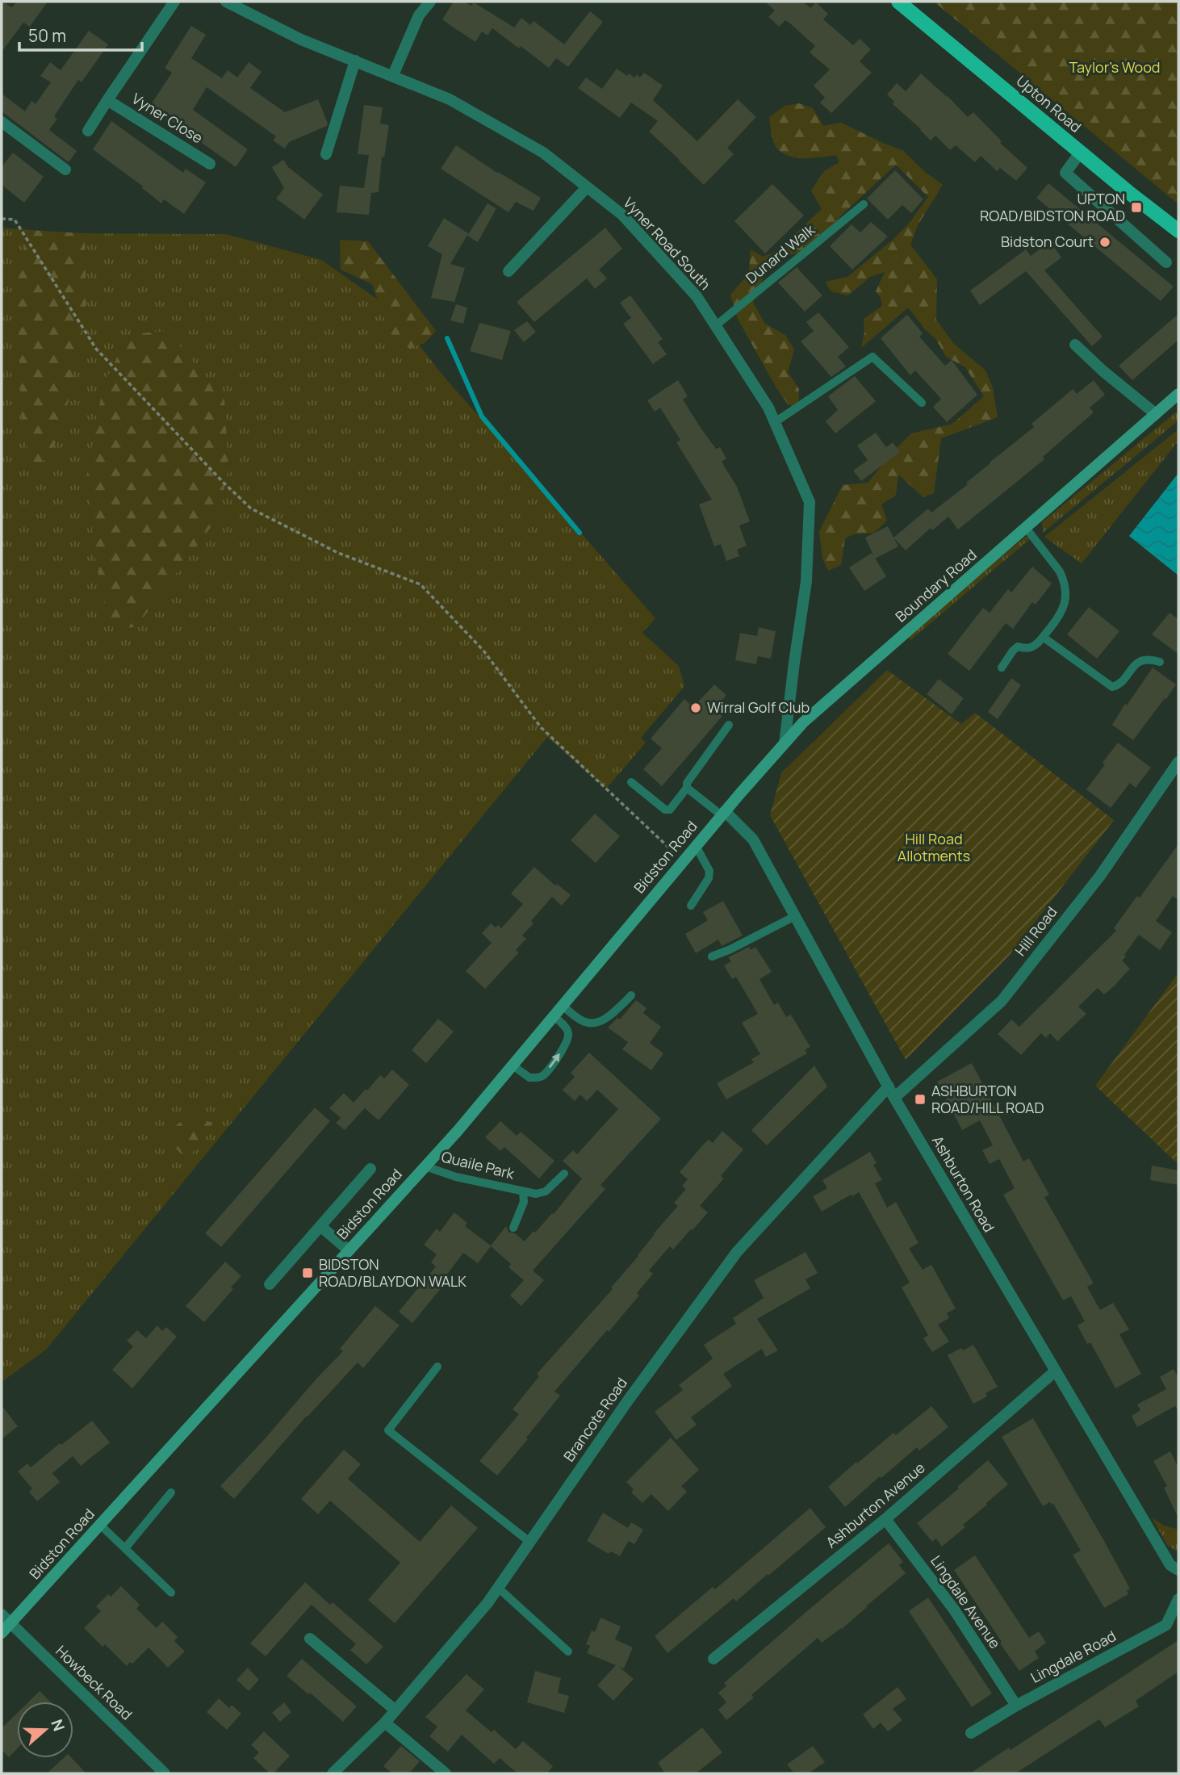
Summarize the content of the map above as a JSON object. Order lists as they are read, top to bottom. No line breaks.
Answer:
{"streets":{"main road":["Upton Road","Boundary Road","Bidston Road"],"street":["Vyner Close","Vyner Road South","Hill Road","Ashburton Road","Brancote Road","Ashburton Avenue","Lingdale Avenue","Lingdale Road","Howbeck Road"],"lane":["Dunard Walk","Quaile Park"]},"crossings":[["Vyner Road South","Dunard Walk"],["Vyner Road South","Boundary Road"],["Boundary Road","Bidston Road"],["Boundary Road","Ashburton Road"],["Bidston Road","Quaile Park"],["Bidston Road","Ashburton Road"],["Bidston Road","Howbeck Road"],["Hill Road","Ashburton Road"],["Ashburton Road","Brancote Road"],["Ashburton Road","Ashburton Avenue"],["Ashburton Avenue","Lingdale Avenue"],["Lingdale Avenue","Lingdale Road"]],"parks":["Taylor's Wood","Hill Road Allotments"],"places":{"transit":["UPTON ROAD/BIDSTON ROAD","ASHBURTON ROAD/HILL ROAD","BIDSTON ROAD/BLAYDON WALK"],"other":["Bidston Court","Wirral Golf Club"]},"scale_bar":"50 m","north":"right"}
